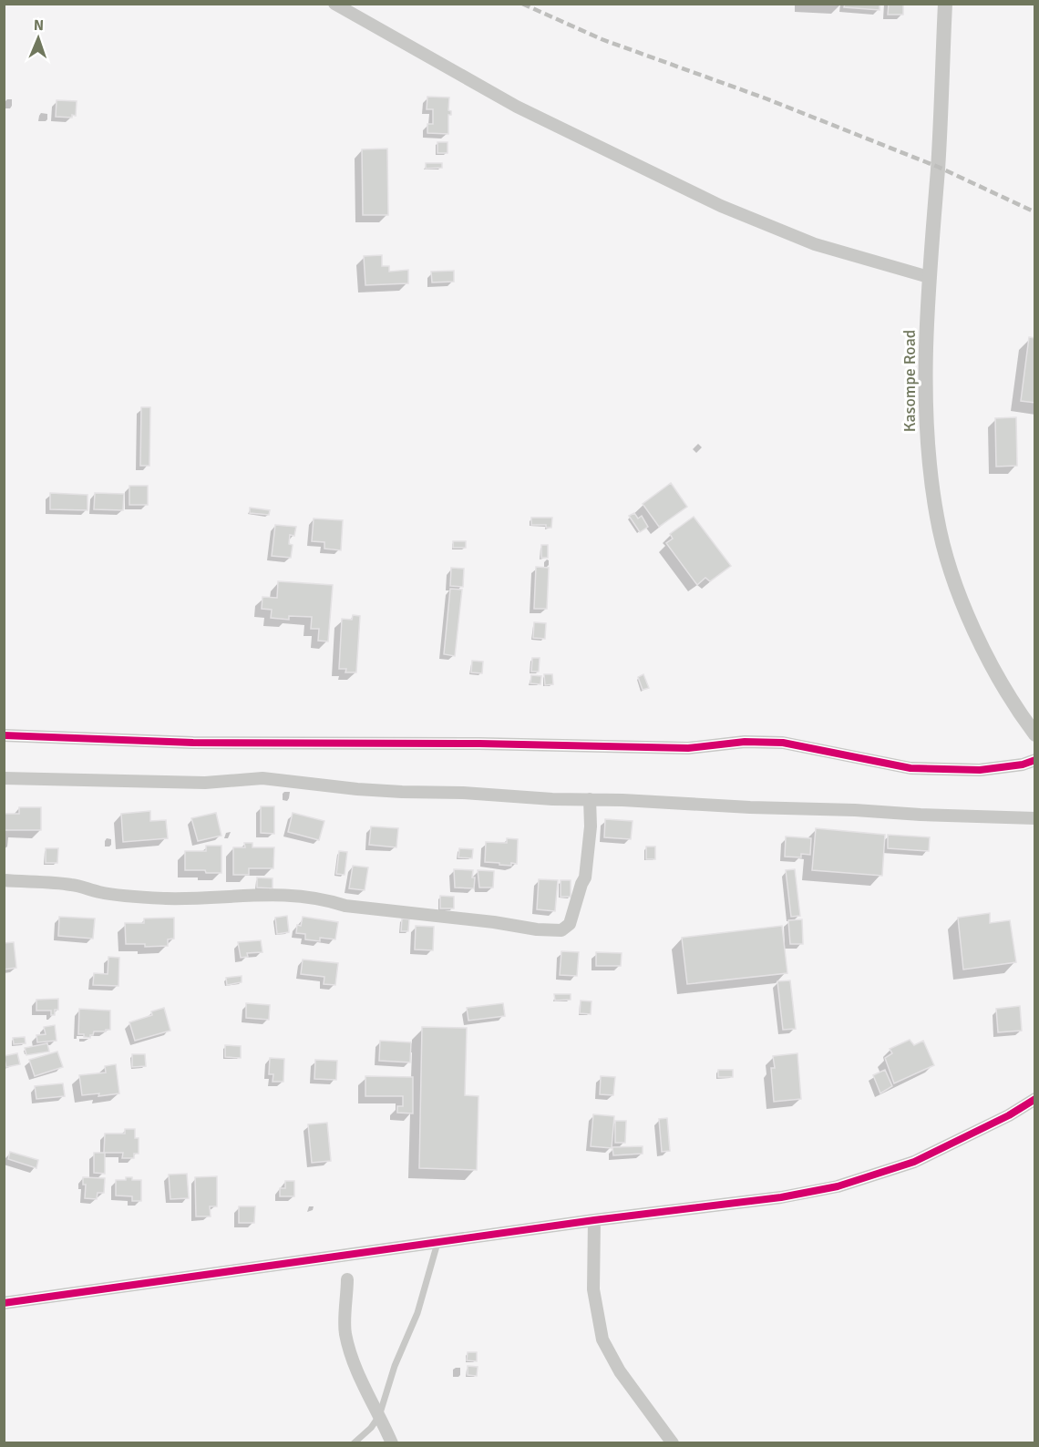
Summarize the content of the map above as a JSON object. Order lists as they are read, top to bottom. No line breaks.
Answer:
{"streets":{"street":["Kasompe Road"]},"north":"top"}
